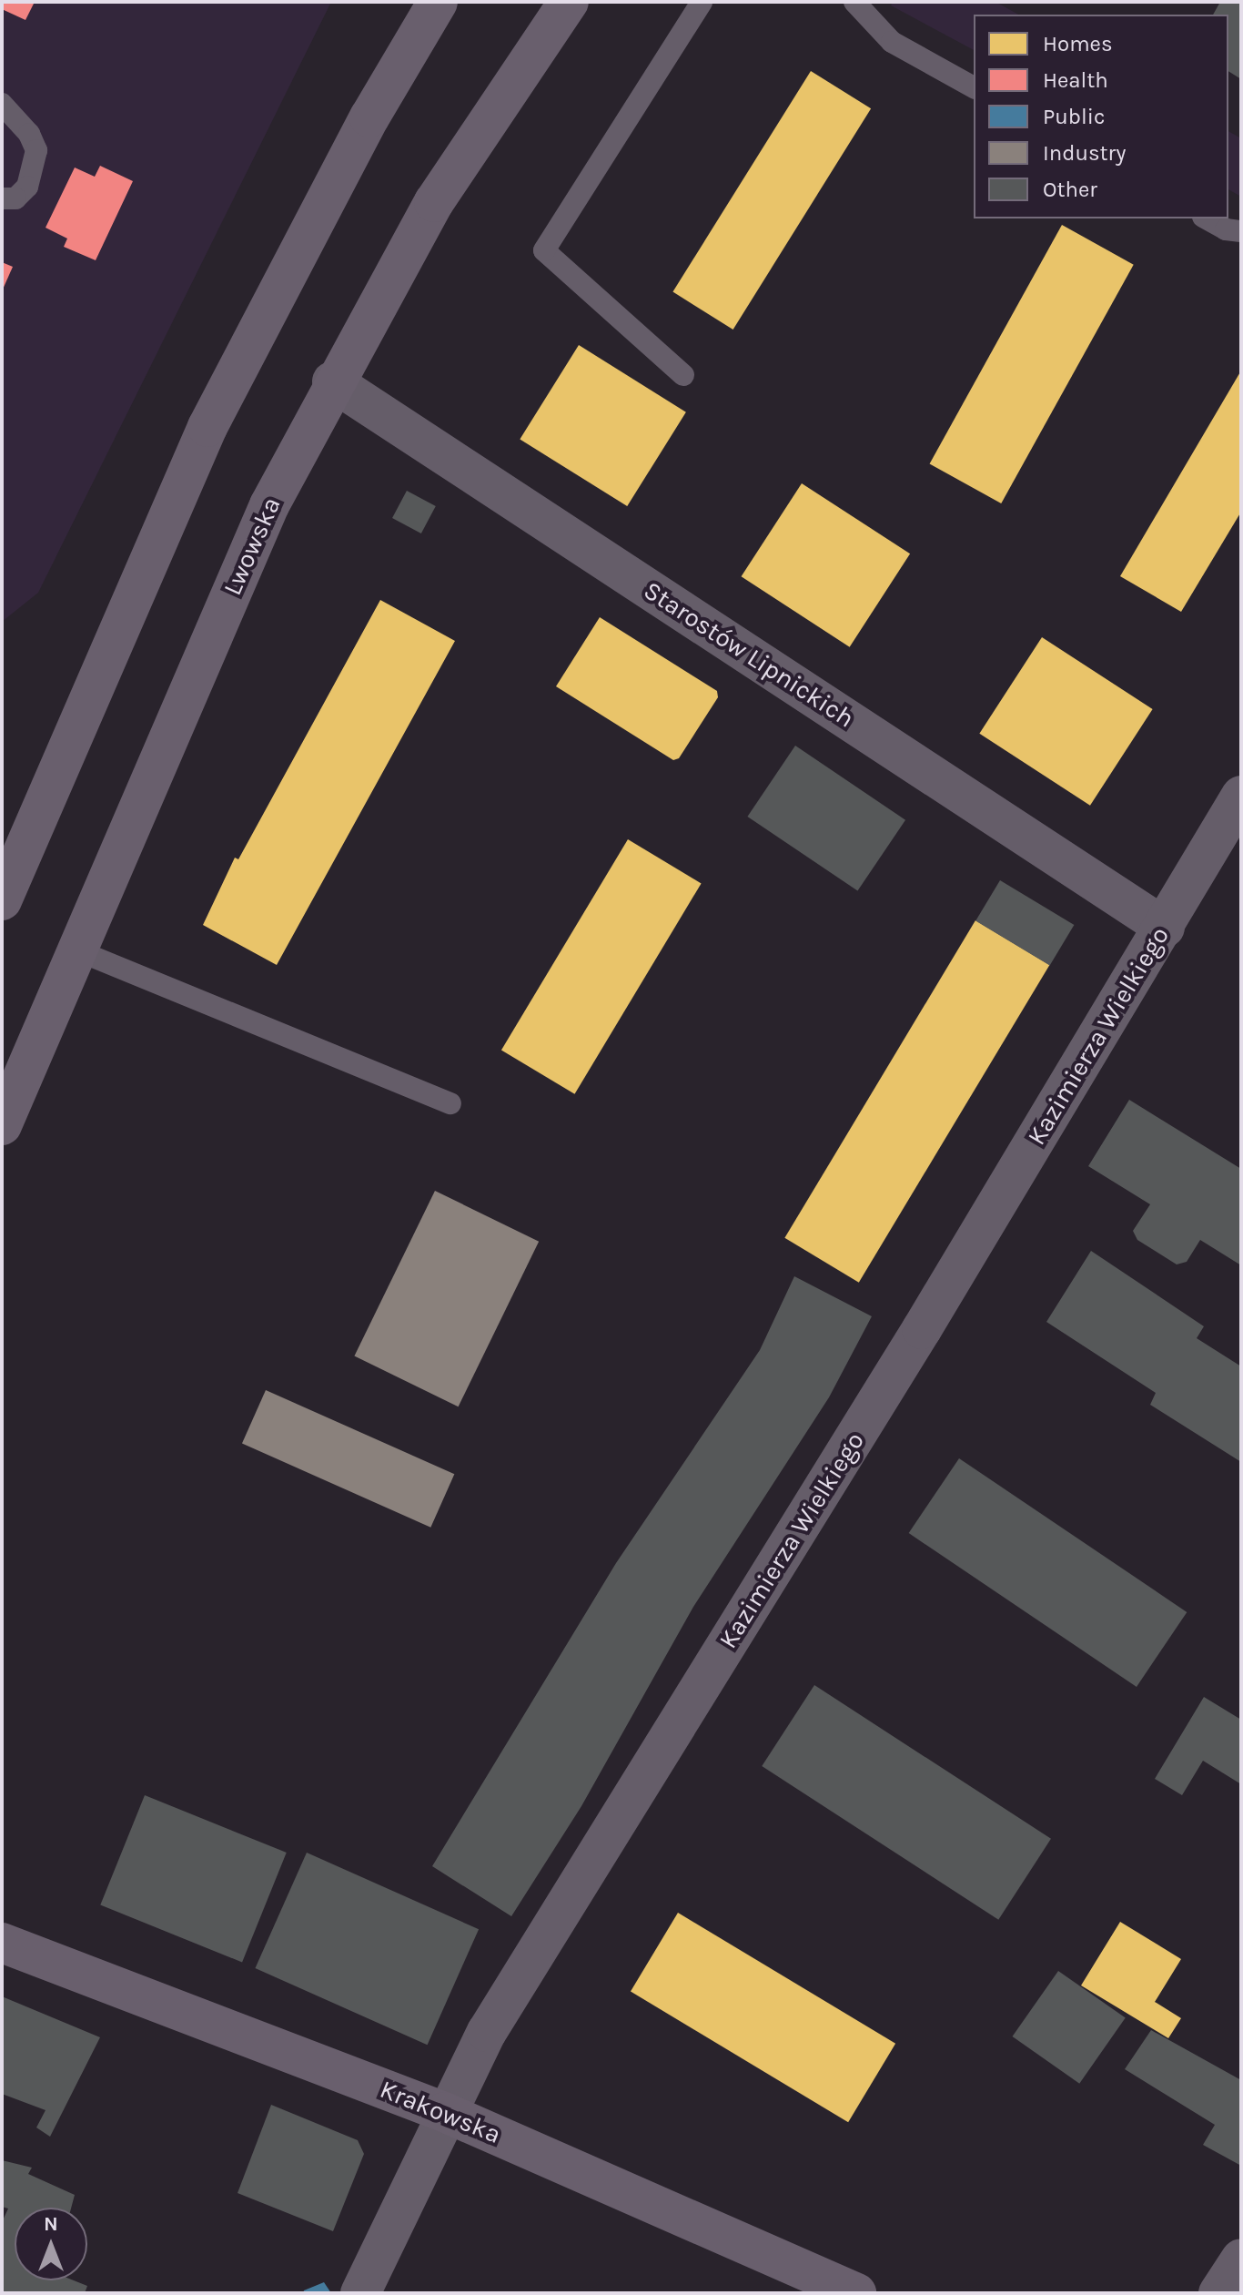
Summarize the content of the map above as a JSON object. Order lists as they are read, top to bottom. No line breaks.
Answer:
{"streets":{"main road":["Lwowska","Krakowska"],"street":["Starostów Lipnickich","Kazimierza Wielkiego"]},"crossings":[["Lwowska","Starostów Lipnickich"],["Starostów Lipnickich","Kazimierza Wielkiego"],["Kazimierza Wielkiego","Krakowska"]],"legend":["Homes","Health","Public","Industry","Other"],"north":"top"}
